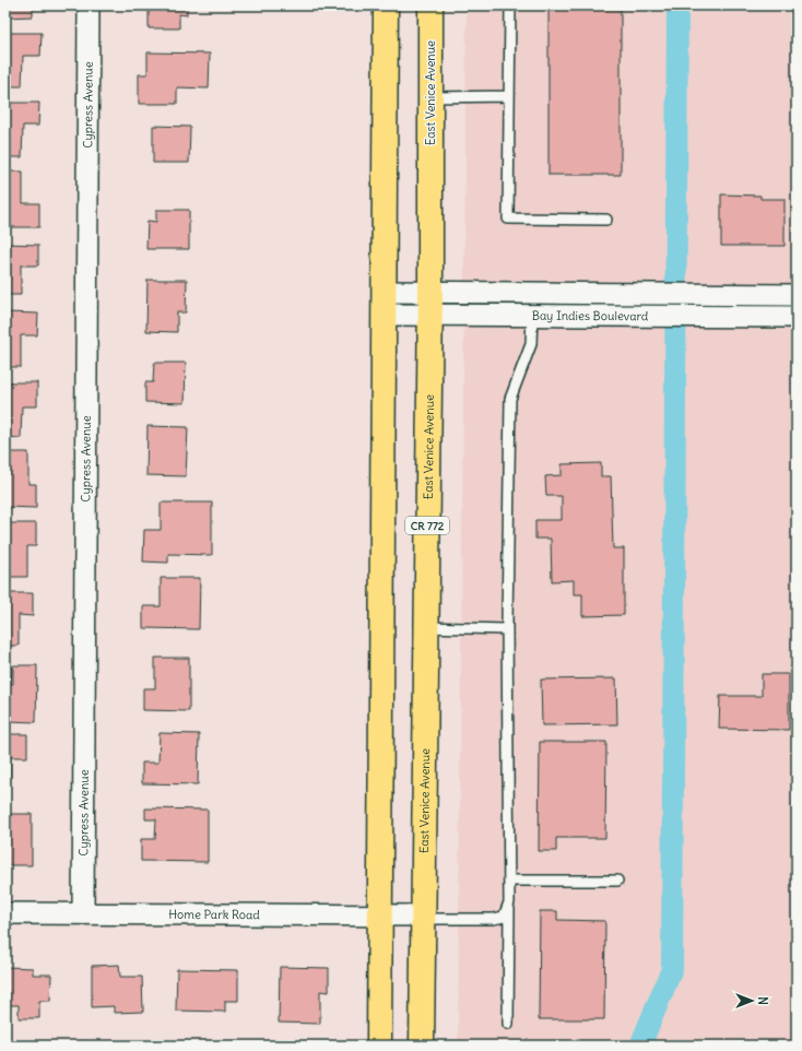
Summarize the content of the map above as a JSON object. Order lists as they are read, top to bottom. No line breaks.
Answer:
{"streets":{"main road":["East Venice Avenue","CR 772"],"street":["Cypress Avenue","Bay Indies Boulevard","Home Park Road"]},"crossings":[["East Venice Avenue","Bay Indies Boulevard"],["East Venice Avenue","Home Park Road"],["Cypress Avenue","Home Park Road"]],"north":"right"}
